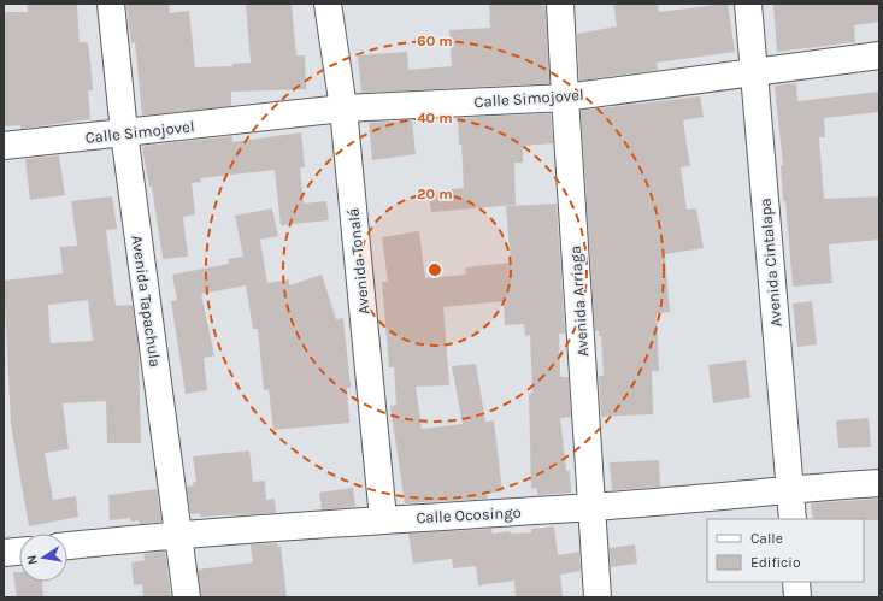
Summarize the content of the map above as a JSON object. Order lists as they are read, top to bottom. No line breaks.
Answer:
{"streets":{"street":["Calle Simojovel","Avenida Tonalá","Avenida Cintalapa","Avenida Tapachula","Avenida Arriaga","Calle Ocosingo"]},"crossings":[["Calle Simojovel","Avenida Tonalá"],["Calle Simojovel","Avenida Cintalapa"],["Calle Simojovel","Avenida Tapachula"],["Calle Simojovel","Avenida Arriaga"],["Avenida Tonalá","Calle Ocosingo"],["Avenida Cintalapa","Calle Ocosingo"],["Avenida Tapachula","Calle Ocosingo"],["Avenida Arriaga","Calle Ocosingo"]],"legend":["Calle","Edificio"],"north":"left","rings":["60 m","40 m","20 m"]}
